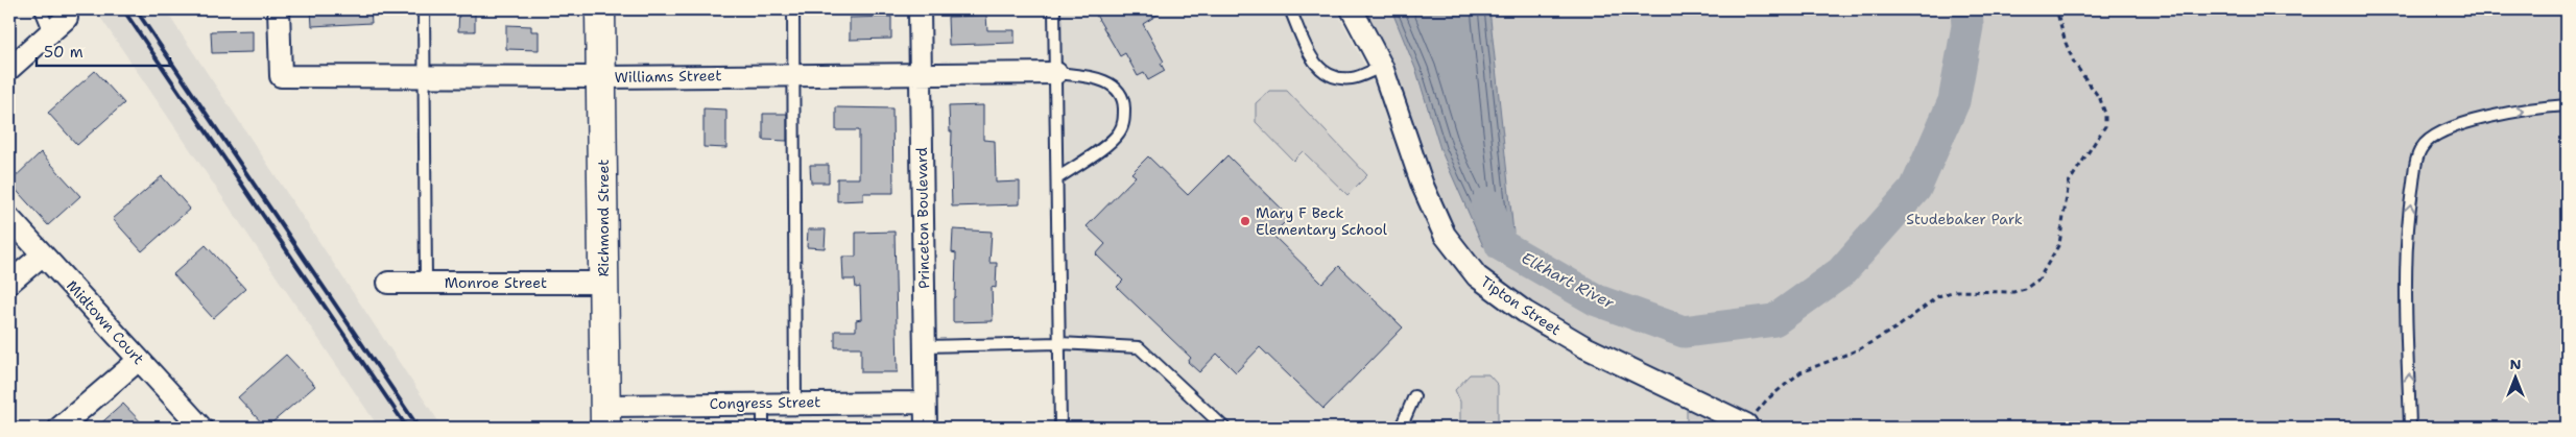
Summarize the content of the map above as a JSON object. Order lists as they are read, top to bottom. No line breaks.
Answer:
{"streets":{"street":["Williams Street","Richmond Street","Princeton Boulevard","Monroe Street","Tipton Street","Midtown Court","Congress Street"]},"crossings":[["Williams Street","Richmond Street"],["Williams Street","Princeton Boulevard"],["Richmond Street","Monroe Street"],["Richmond Street","Congress Street"],["Princeton Boulevard","Congress Street"]],"water":["Elkhart River"],"parks":["Studebaker Park"],"places":["Mary F Beck Elementary School"],"scale_bar":"50 m","north":"top"}
